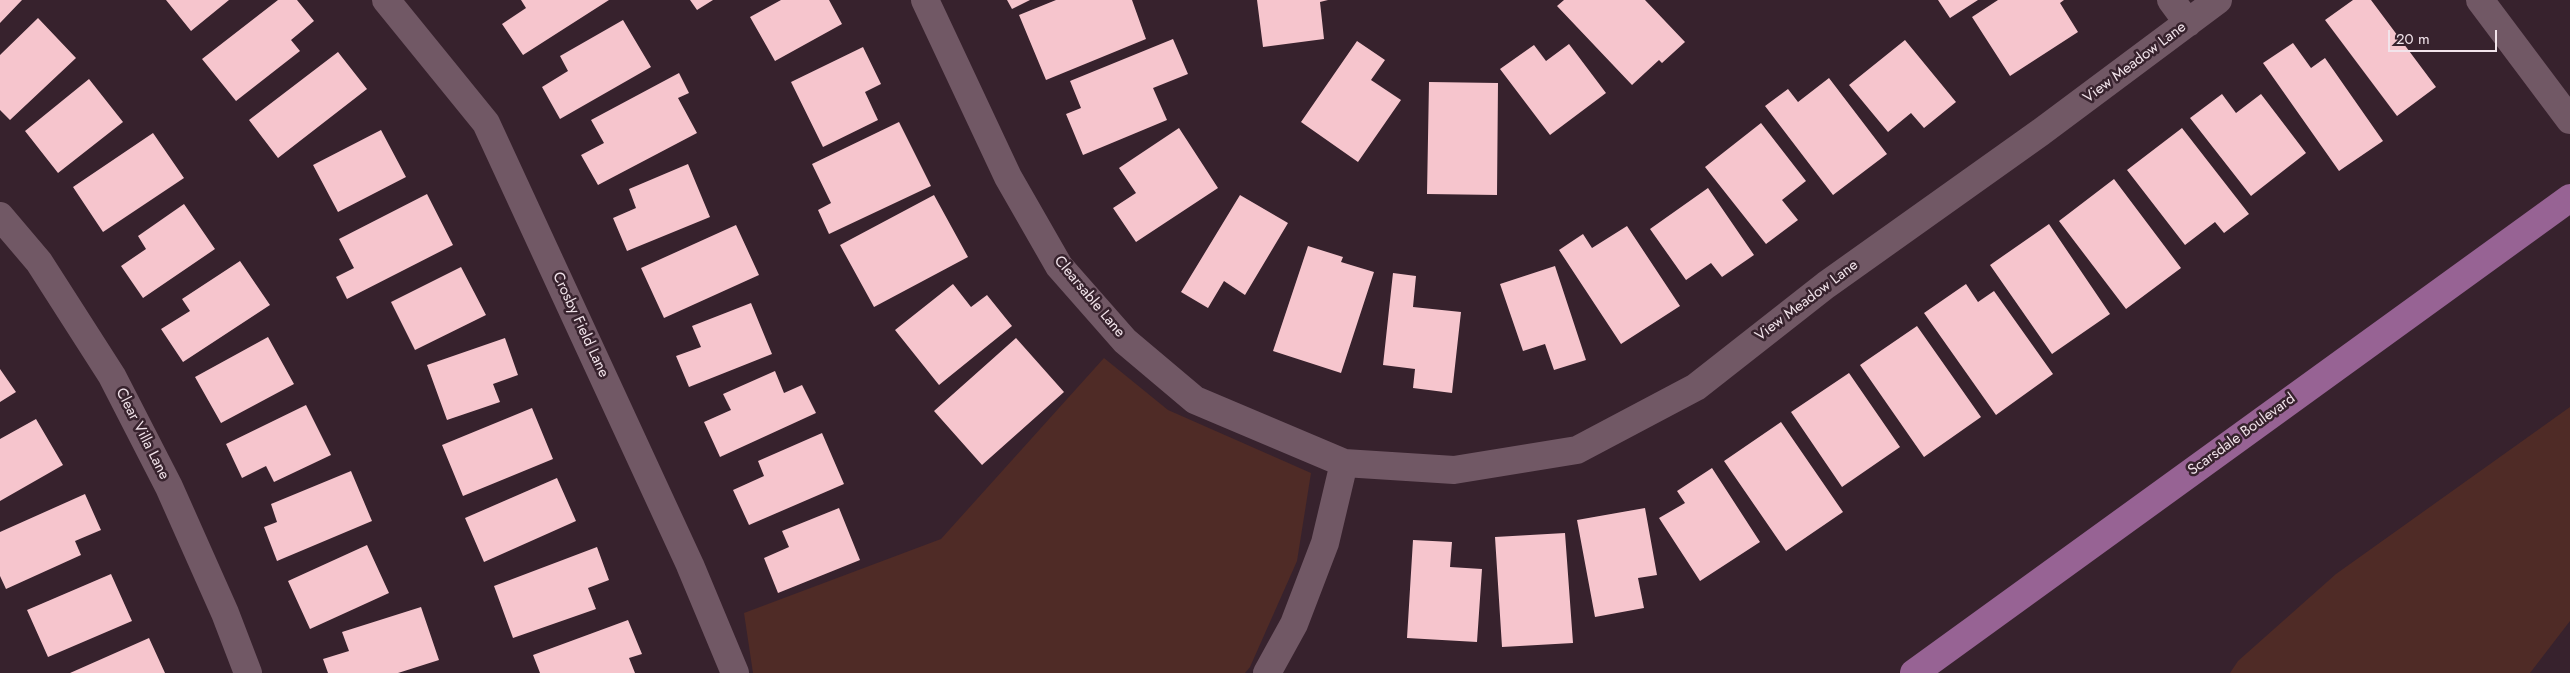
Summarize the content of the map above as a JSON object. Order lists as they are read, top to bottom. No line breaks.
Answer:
{"streets":{"main road":["Scarsdale Boulevard"],"street":["View Meadow Lane","Clearsable Lane","Crosby Field Lane","Clear Villa Lane"]},"crossings":[["View Meadow Lane","Clearsable Lane"]],"scale_bar":"20 m"}
